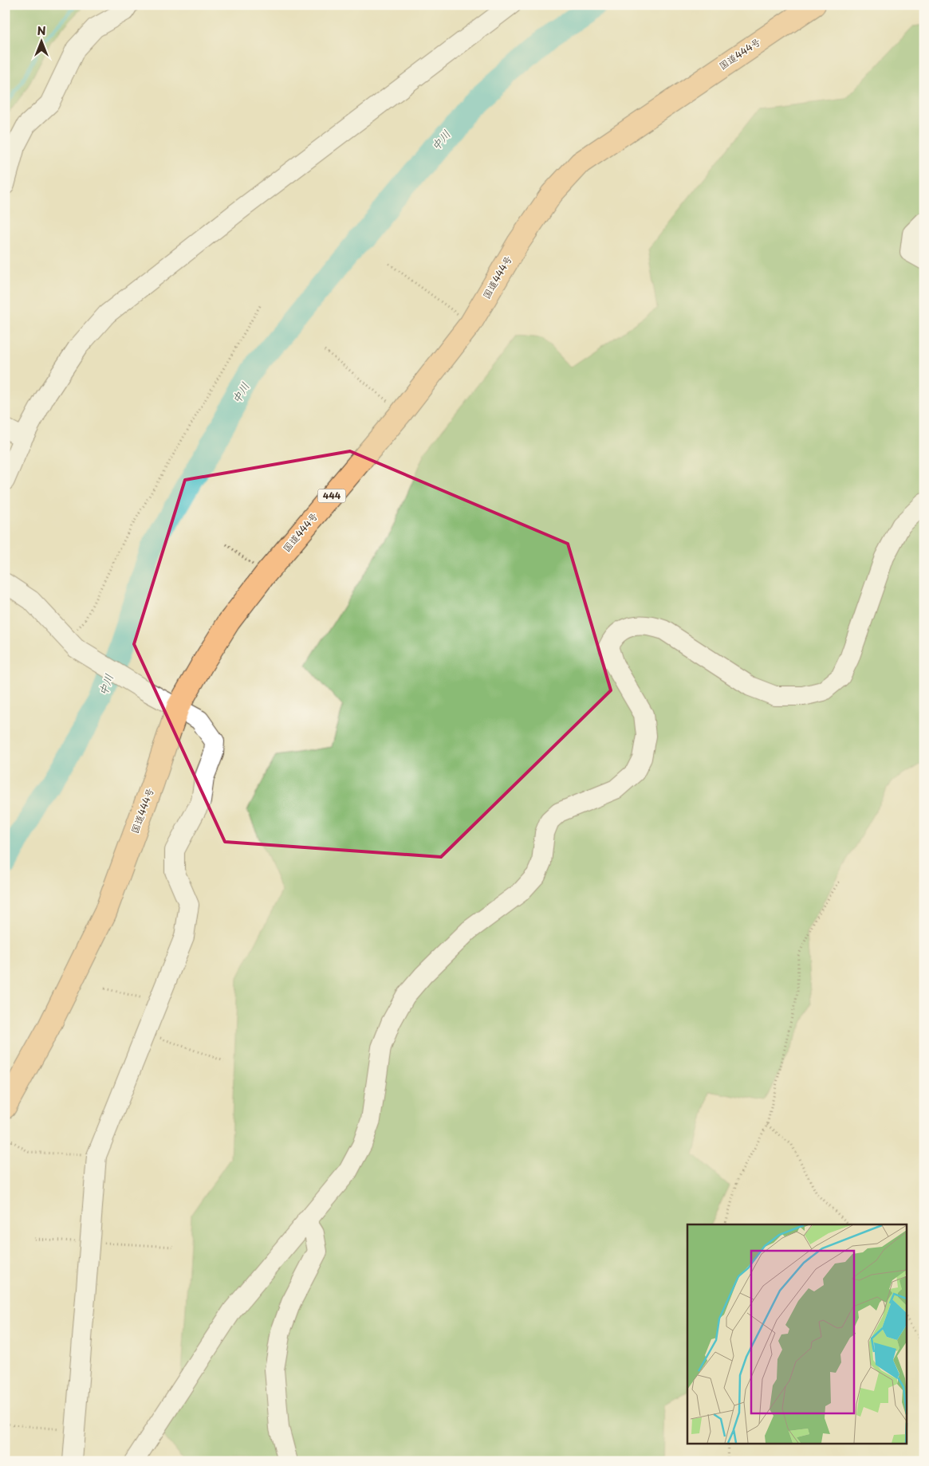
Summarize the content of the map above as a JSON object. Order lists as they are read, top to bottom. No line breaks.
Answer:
{"streets":{"highway":["国道444号","444"]},"water":["中川"],"north":"top"}
